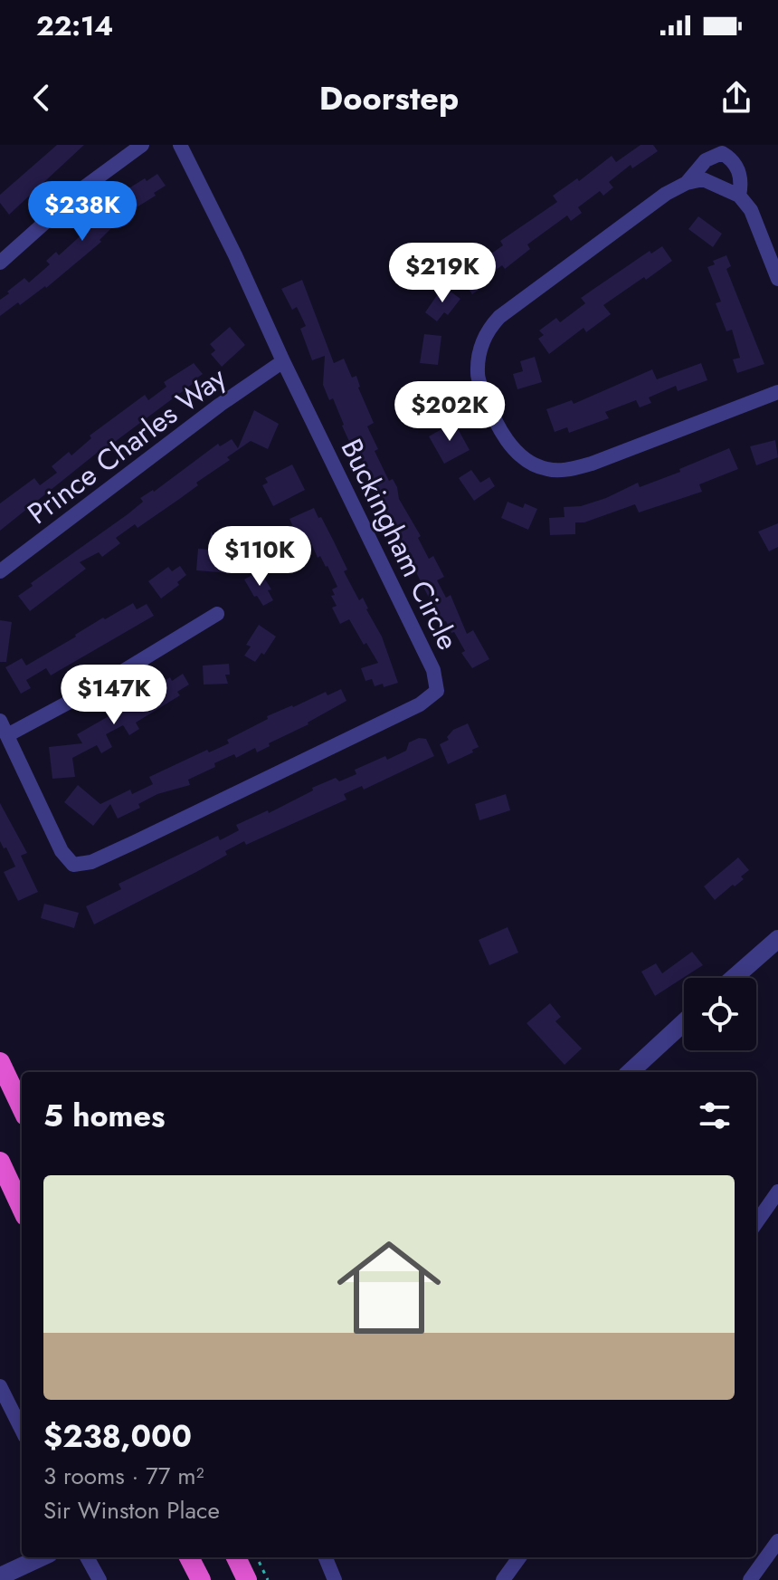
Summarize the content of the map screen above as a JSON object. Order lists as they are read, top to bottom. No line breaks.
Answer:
{"streets":{"street":["Prince Charles Way","Buckingham Circle"]},"crossings":[["Prince Charles Way","Buckingham Circle"]],"page":{"status":"22:14","header":"Doorstep","price":["$238K","$219K","$202K","$110K","$147K"],"heading":"5 homes","list":[{"name":"$238,000","note":"3 rooms · 77 m² · Sir Winston Place"}]}}
